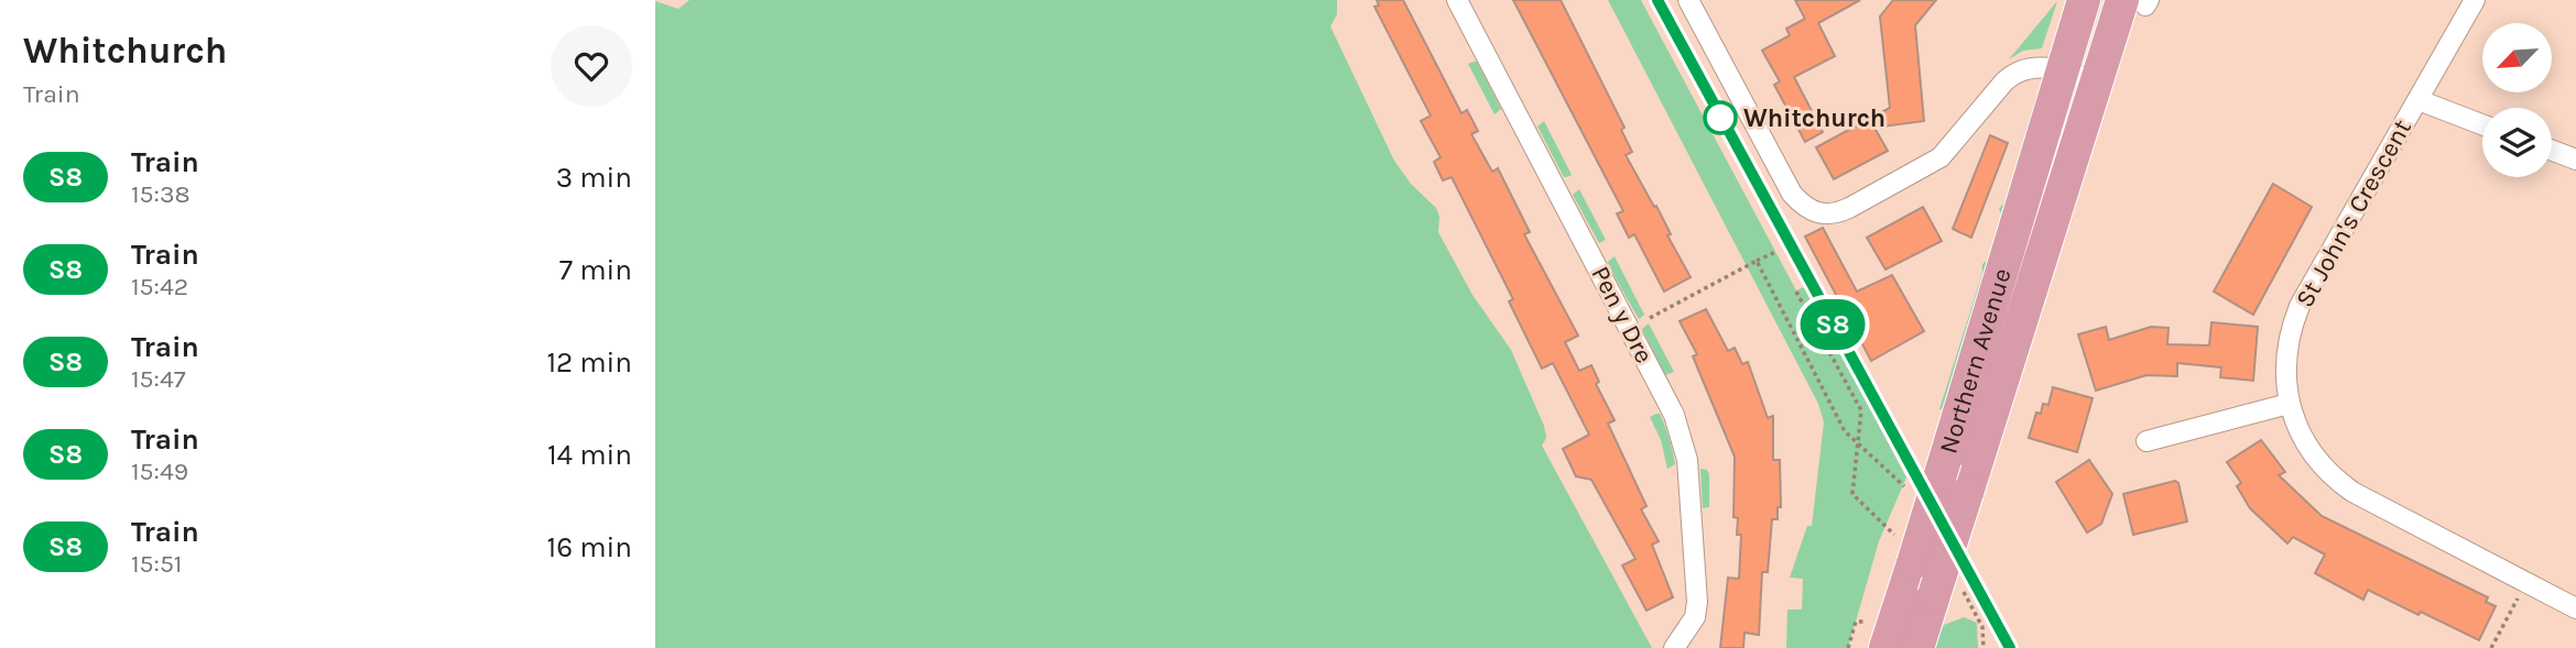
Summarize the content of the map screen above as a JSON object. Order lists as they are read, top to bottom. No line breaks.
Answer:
{"streets":{"highway":["Northern Avenue"],"street":["St John's Crescent","Pen y Dre"]},"places":["Whitchurch"],"north":"bottom left","page":{"heading":["Whitchurch","Train"],"on_map":"S8","list":[{"mark":"S8","name":"Train","note":"15:38","value":"3 min"},{"mark":"S8","name":"Train","note":"15:42","value":"7 min"},{"mark":"S8","name":"Train","note":"15:47","value":"12 min"},{"mark":"S8","name":"Train","note":"15:49","value":"14 min"},{"mark":"S8","name":"Train","note":"15:51","value":"16 min"}]}}
